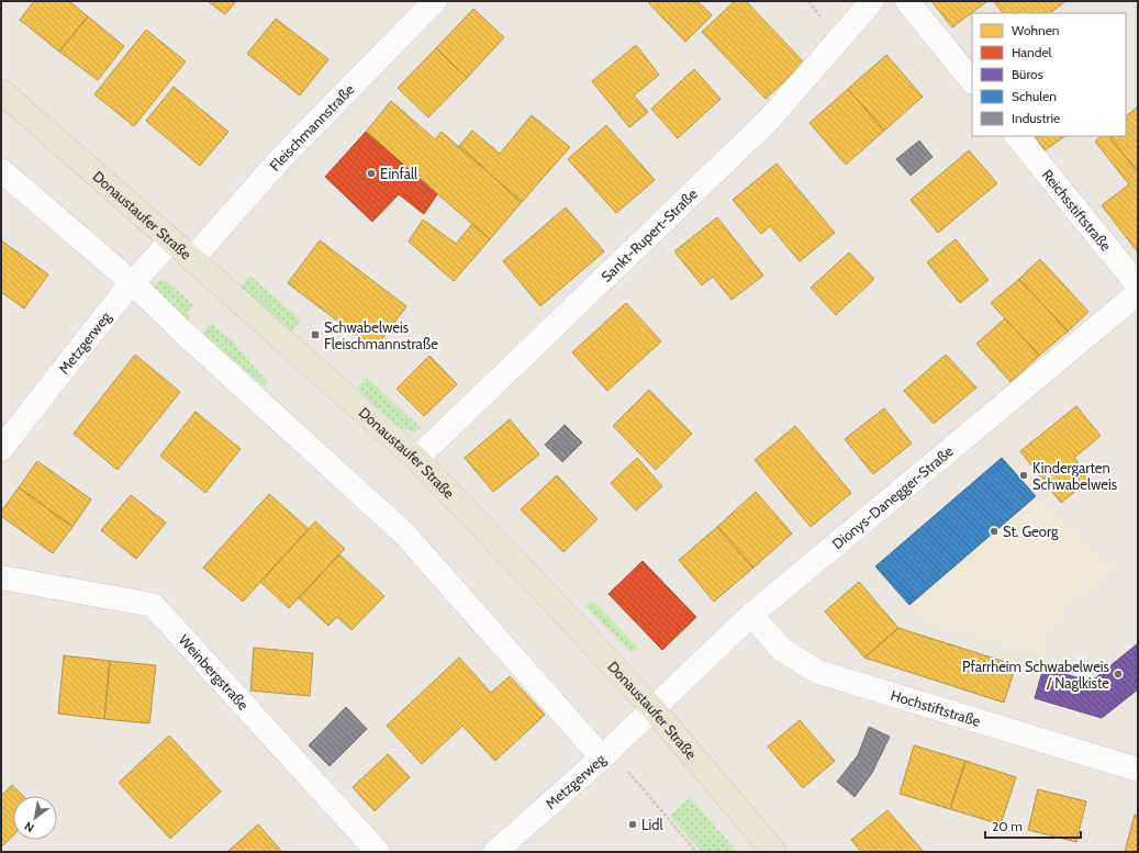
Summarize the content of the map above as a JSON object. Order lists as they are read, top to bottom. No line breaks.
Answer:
{"streets":{"main road":["Donaustaufer Straße"],"street":["Fleischmannstraße","Reichsstiftstraße","Sankt-Rupert-Straße","Metzgerweg","Dionys-Danegger-Straße","Weinbergstraße","Hochstiftstraße"]},"crossings":[["Fleischmannstraße","Donaustaufer Straße"],["Donaustaufer Straße","Sankt-Rupert-Straße"],["Donaustaufer Straße","Metzgerweg"],["Donaustaufer Straße","Dionys-Danegger-Straße"],["Metzgerweg","Dionys-Danegger-Straße"],["Dionys-Danegger-Straße","Hochstiftstraße"]],"places":{"other":["Einfall","Kindergarten Schwabelweis","St. Georg","Pfarrheim Schwabelweis / Naglkiste","Lidl"],"transit":["Schwabelweis Fleischmannstraße"]},"legend":["Wohnen","Handel","Büros","Schulen","Industrie"],"scale_bar":"20 m","north":"bottom left"}
